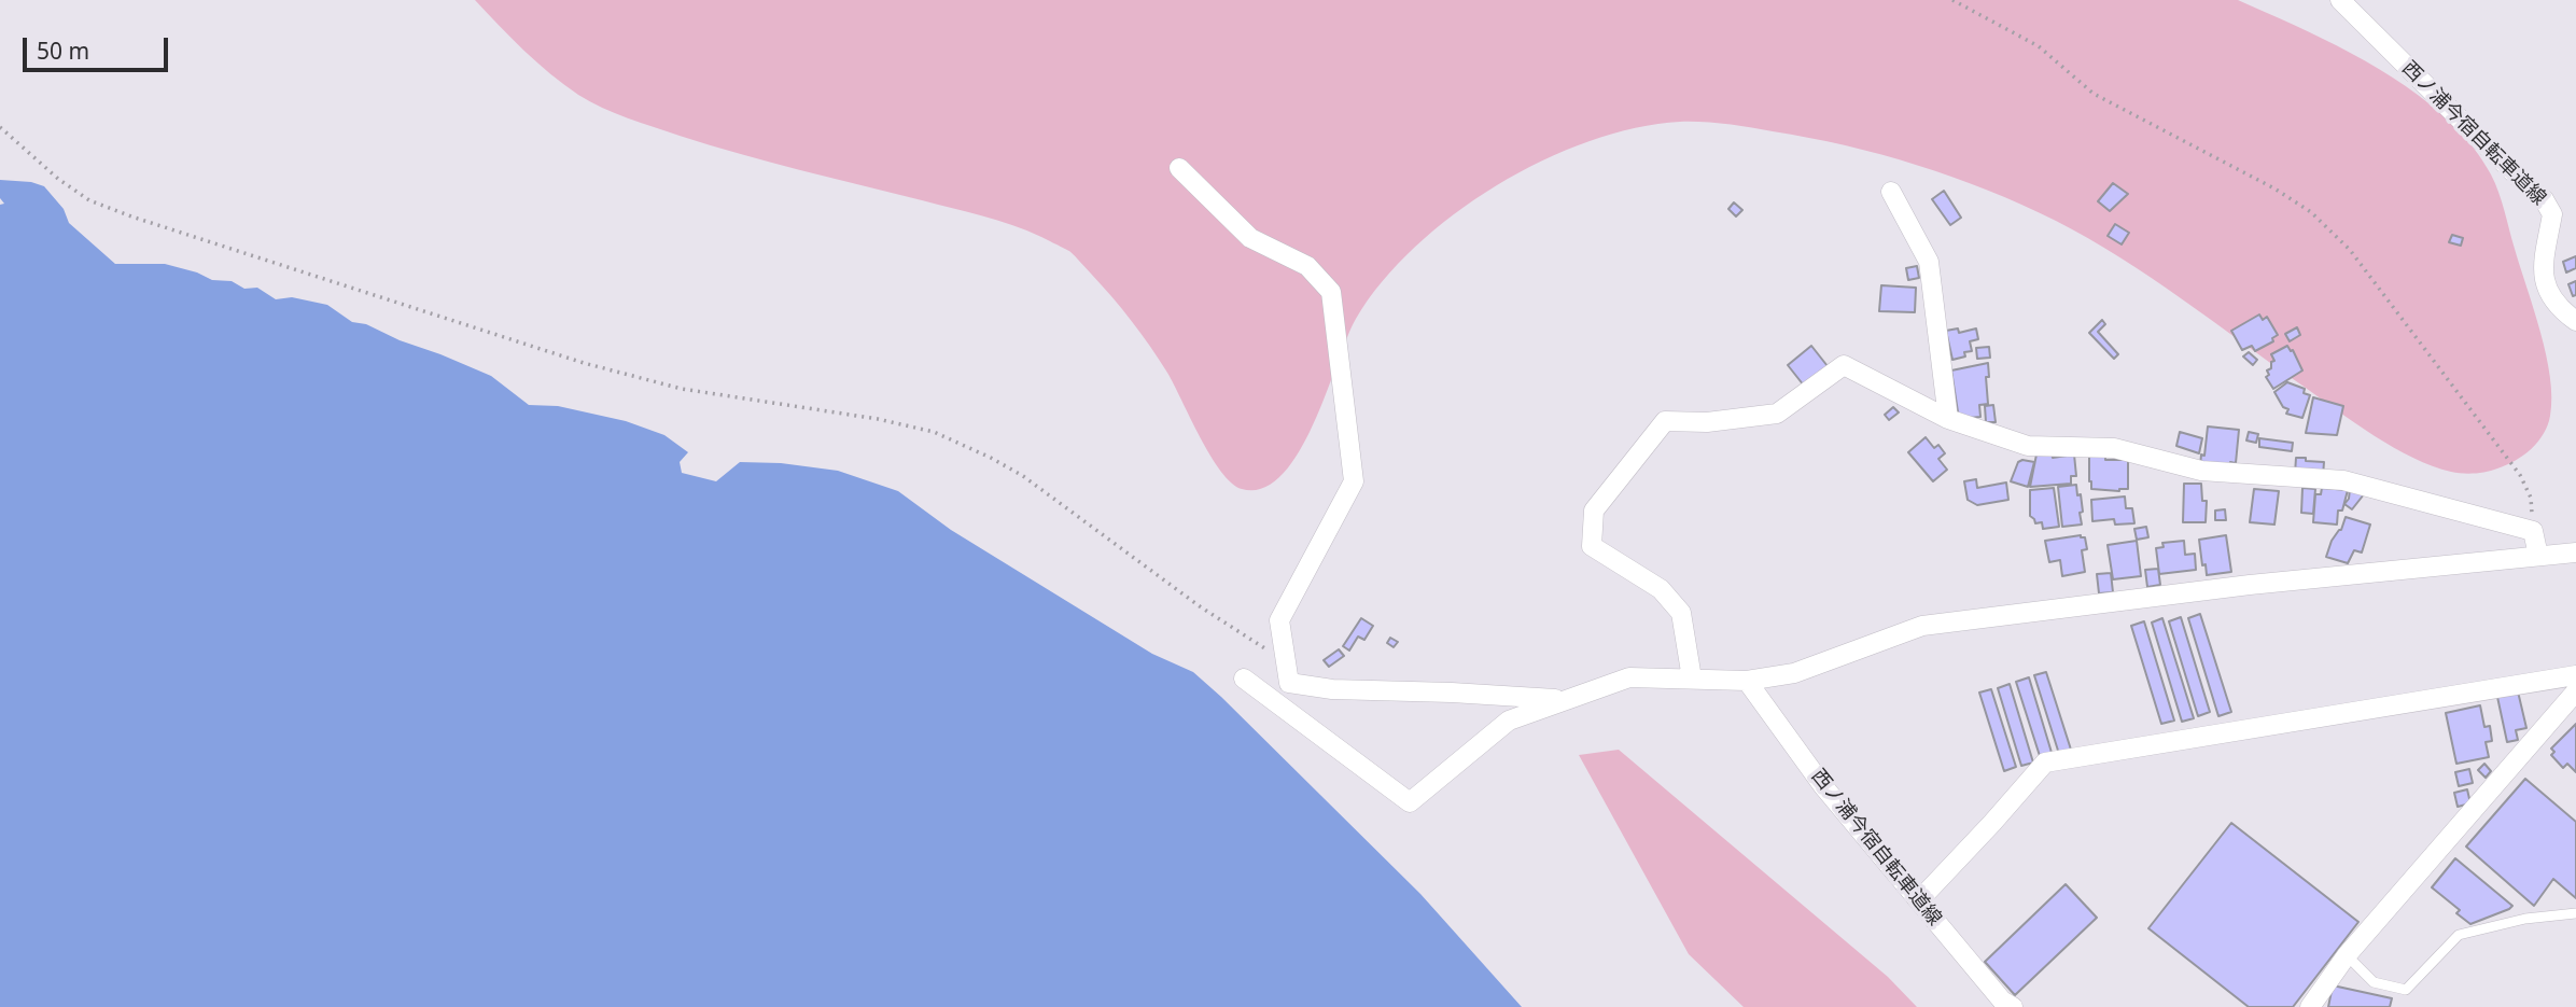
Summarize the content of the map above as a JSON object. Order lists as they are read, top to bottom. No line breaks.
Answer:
{"streets":{"street":["西ノ浦今宿自転車道線"]},"scale_bar":"50 m"}
